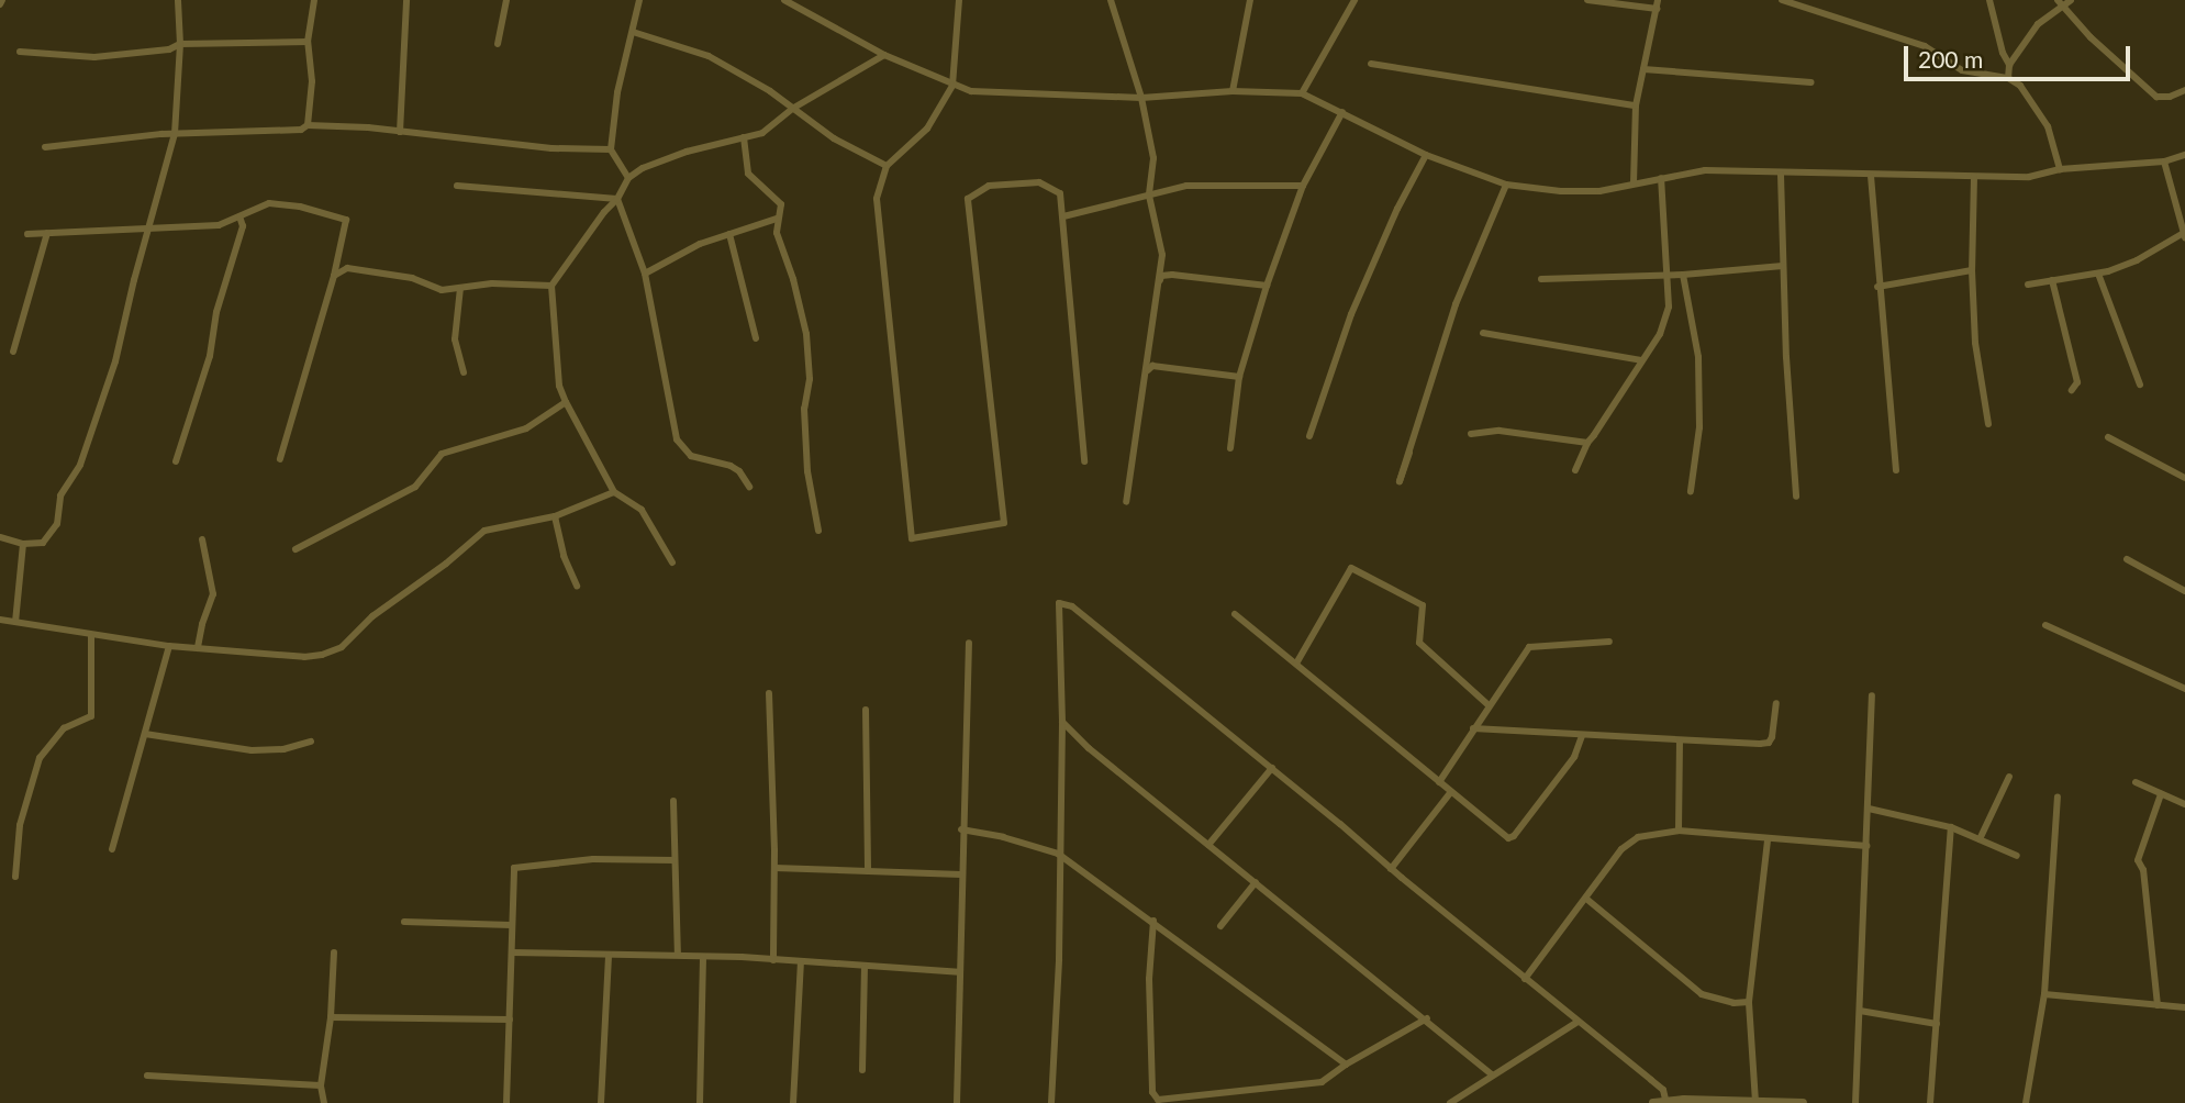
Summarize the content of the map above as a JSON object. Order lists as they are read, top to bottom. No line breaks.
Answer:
{"scale_bar":"200 m"}
